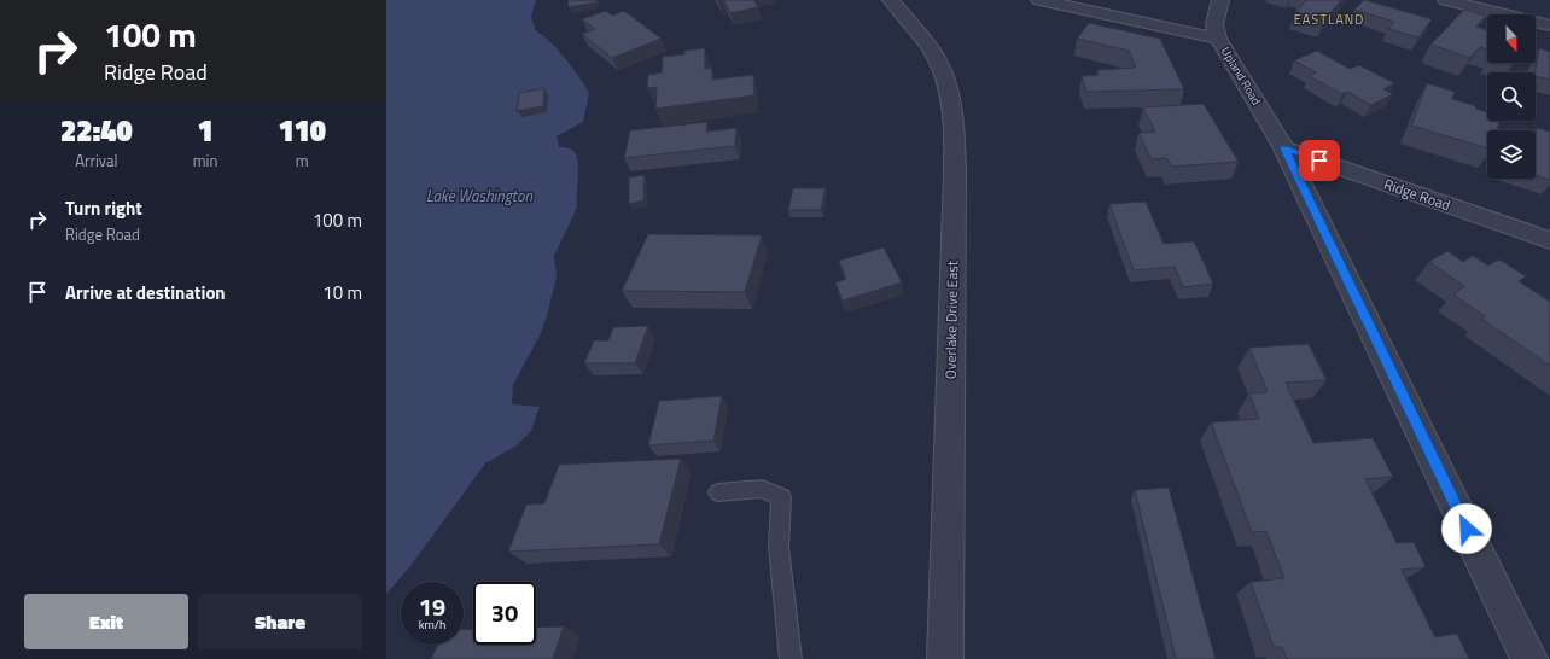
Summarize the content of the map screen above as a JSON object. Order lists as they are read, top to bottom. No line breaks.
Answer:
{"streets":{"street":["Upland Road","Ridge Road","Overlake Drive East"]},"crossings":[["Upland Road","Ridge Road"]],"districts":["EASTLAND"],"water":["Lake Washington"],"north":"bottom","page":{"turn":["100 m","Ridge Road"],"eta":["22:40","Arrival","1","min","110","m"],"list":[{"name":"Turn right","note":"Ridge Road","value":"100 m"},{"name":"Arrive at destination","value":"10 m"}],"speed":"19 km/h","limit":"30","buttons":["Exit","Share"]}}
